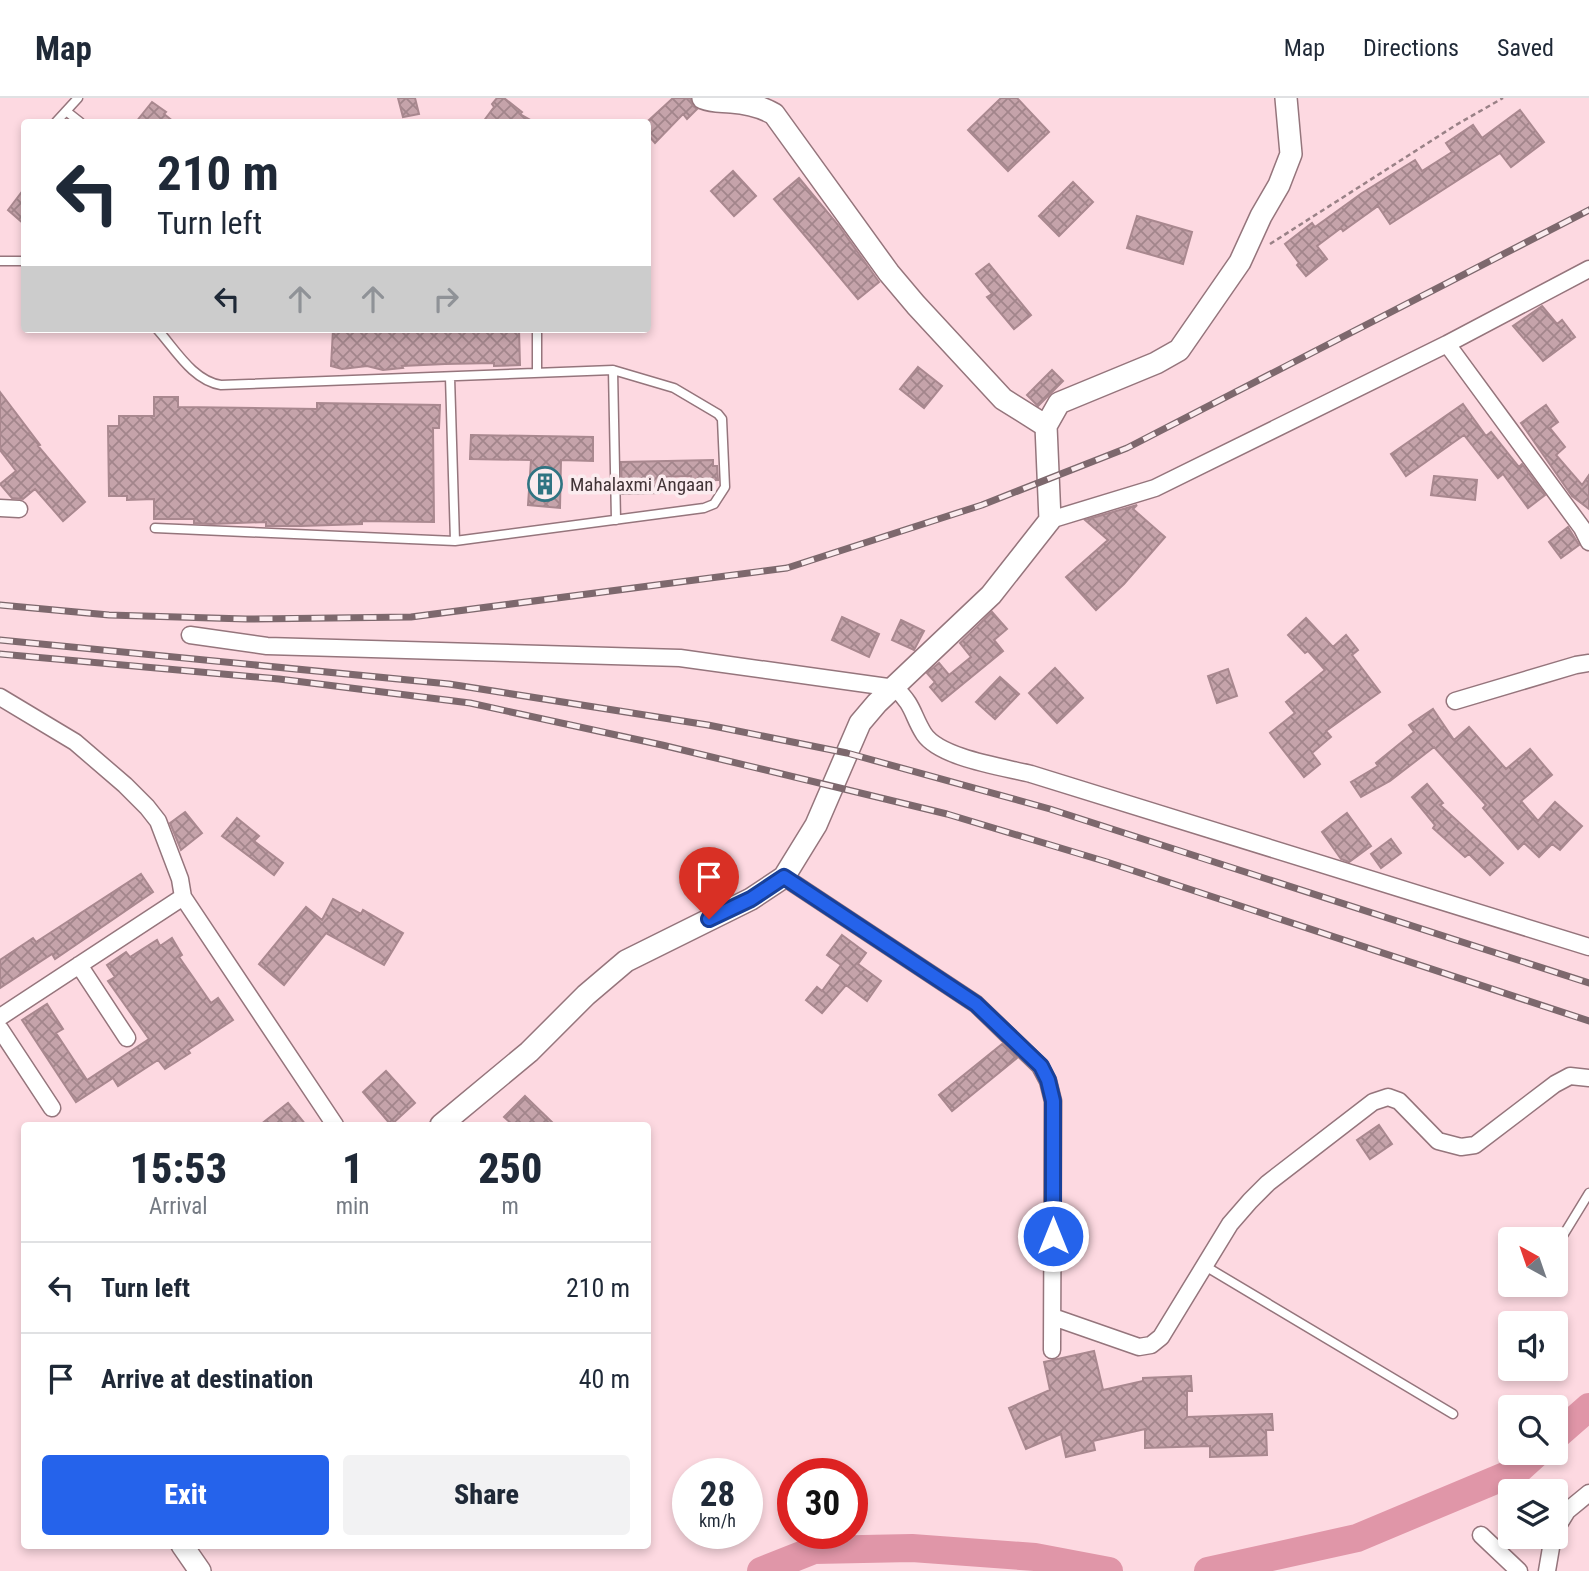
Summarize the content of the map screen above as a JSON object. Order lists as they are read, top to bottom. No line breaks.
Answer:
{"places":{"building":["Mahalaxmi Angaan"]},"north":"top left","page":{"header":"Map","nav":["Map","Directions","Saved"],"turn":["210 m","Turn left"],"eta":["15:53","Arrival","1","min","250","m"],"list":[{"name":"Turn left","value":"210 m"},{"name":"Arrive at destination","value":"40 m"}],"buttons":["Exit","Share"],"speed":"28 km/h","limit":"30"}}
